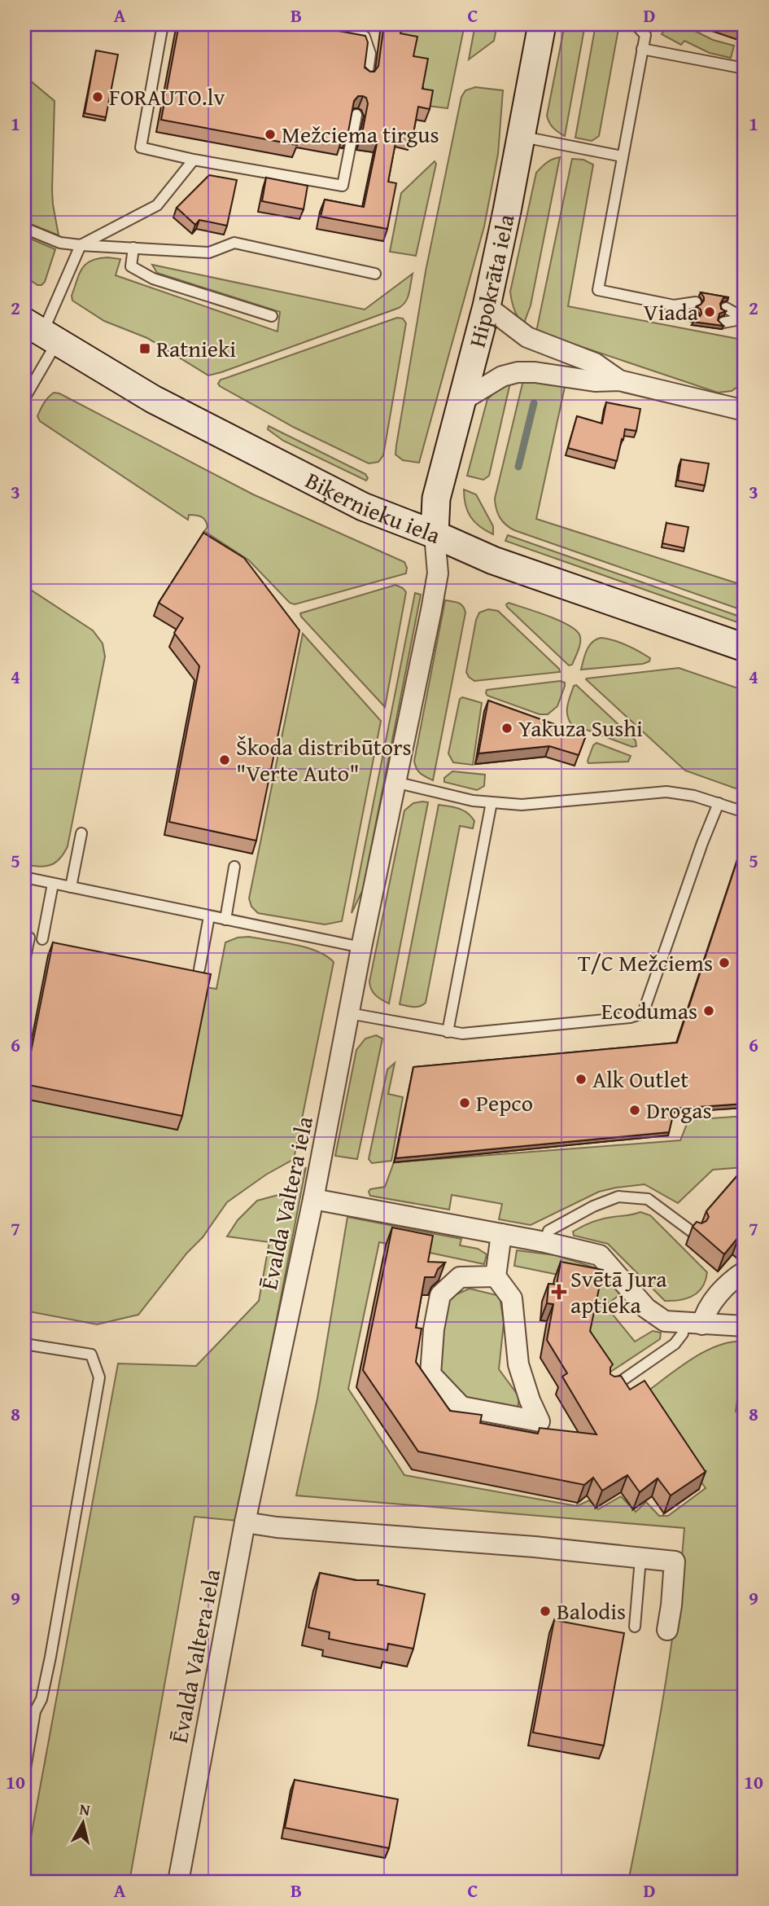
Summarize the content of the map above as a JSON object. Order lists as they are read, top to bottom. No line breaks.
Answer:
{"streets":{"main road":["Hipokrāta iela","Biķernieku iela"],"street":["Ēvalda Valtera iela"]},"crossings":[["Hipokrāta iela","Biķernieku iela"],["Hipokrāta iela","Ēvalda Valtera iela"],["Biķernieku iela","Ēvalda Valtera iela"]],"places":{"other":["FORAUTO.lv","Mežciema tirgus","Viada","Yakuza Sushi","Škoda distribūtors \"Verte Auto\"","T/C Mežciems","Ecodumas","Alk Outlet","Pepco","Drogas","Balodis"],"transit":["Ratnieki"],"health":["Svētā Jura aptieka"]},"north":"top","grid":{"columns":["A","B","C","D"],"rows":["1","2","3","4","5","6","7","8","9","10"]}}
